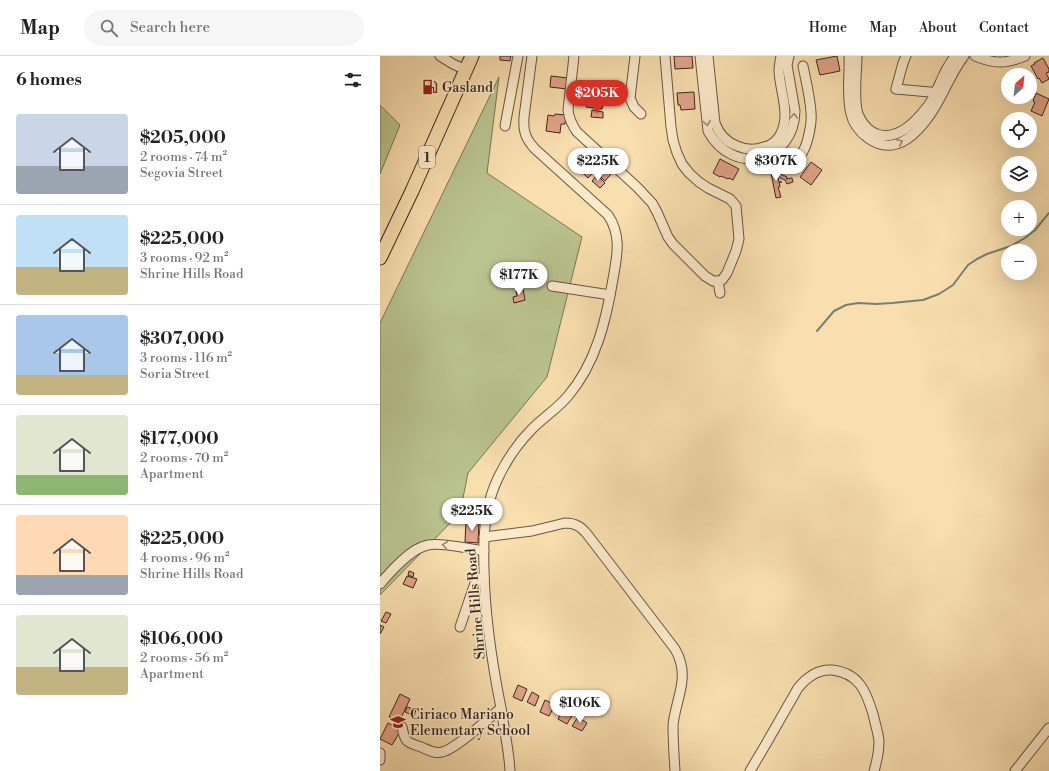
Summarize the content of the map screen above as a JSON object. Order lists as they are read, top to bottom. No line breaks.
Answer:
{"streets":{"highway":["1"],"street":["Shrine Hills Road"]},"places":{"fuel station":["Gasland"],"school or university":["Ciriaco Mariano Elementary School"]},"north":"top right","page":{"header":"Map","search":"Search here","nav":["Home","Map","About","Contact"],"heading":"6 homes","map_buttons":["+","−"],"price":["$205K","$225K","$307K","$177K","$225K","$106K"],"list":[{"name":"$205,000","note":"2 rooms · 74 m² · Segovia Street"},{"name":"$225,000","note":"3 rooms · 92 m² · Shrine Hills Road"},{"name":"$307,000","note":"3 rooms · 116 m² · Soria Street"},{"name":"$177,000","note":"2 rooms · 70 m² · Apartment"},{"name":"$225,000","note":"4 rooms · 96 m² · Shrine Hills Road"},{"name":"$106,000","note":"2 rooms · 56 m² · Apartment"}]}}
